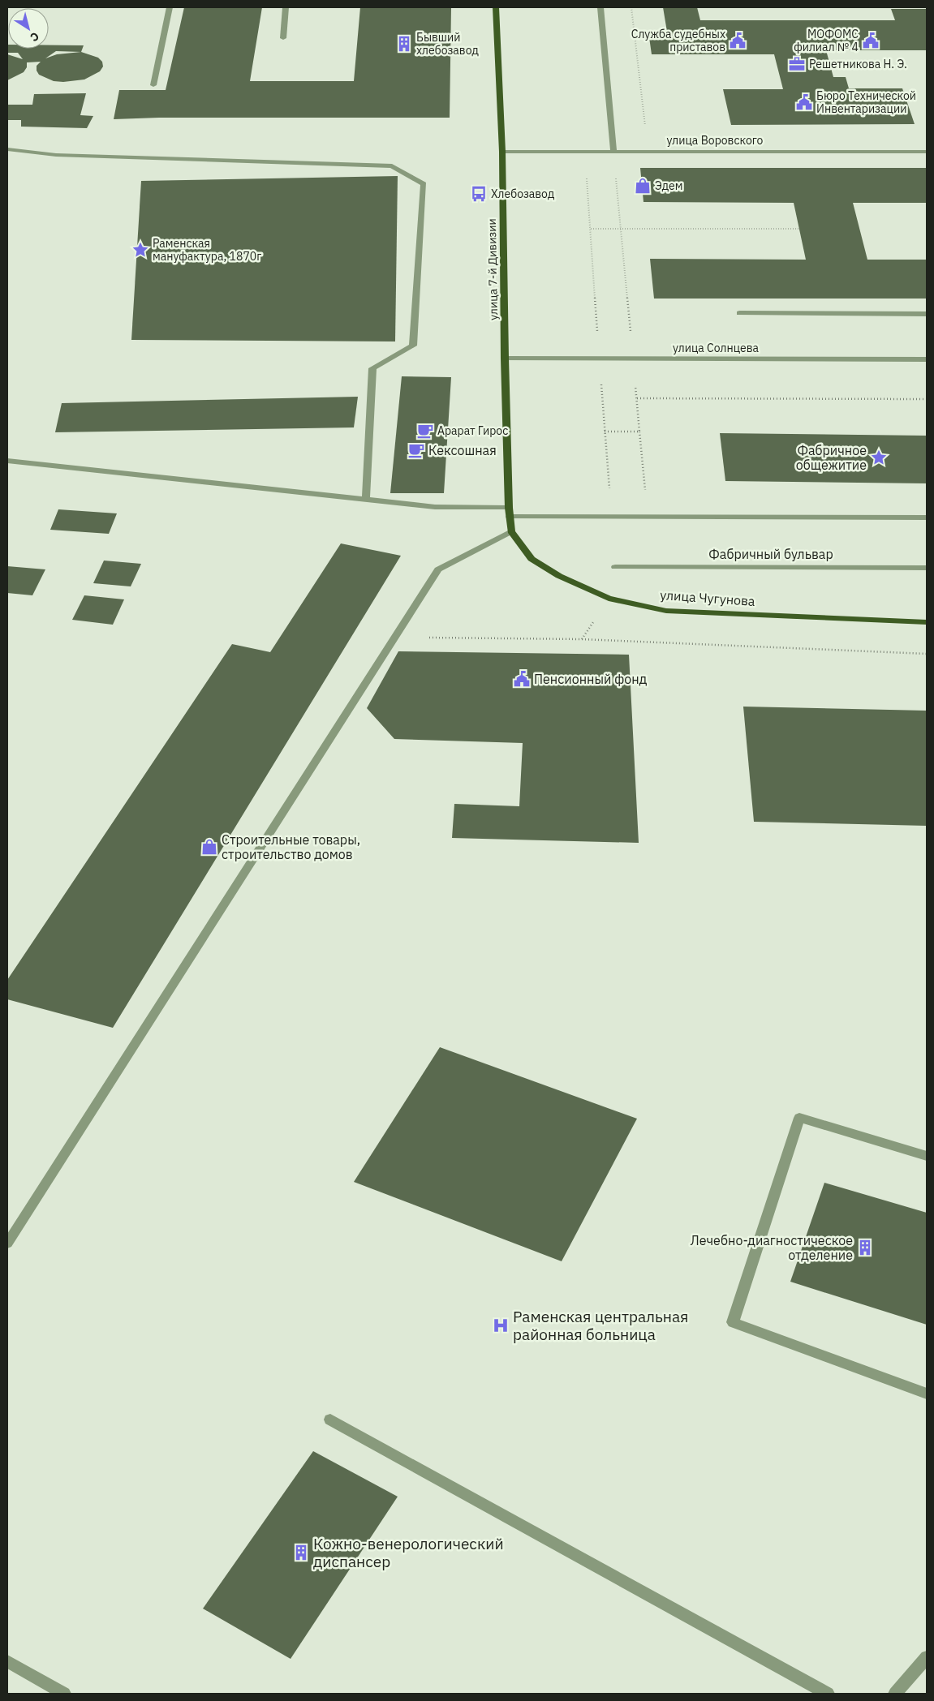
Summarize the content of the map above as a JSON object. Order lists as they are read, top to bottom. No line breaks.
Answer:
{"streets":{"main road":["улица 7-й Дивизии","улица Чугунова"],"street":["улица Воровского","улица Солнцева","Фабричный бульвар"]},"crossings":[["улица Воровского","улица 7-й Дивизии"],["улица 7-й Дивизии","улица Солнцева"],["улица 7-й Дивизии","улица Чугунова"]],"places":{"public building":["Служба судебных приставов","МОФОМС филиал № 4","Бюро Технической Инвентаризации","Пенсионный фонд"],"building":["Бывший хлебозавод","Лечебно-диагностическое отделение","Кожно-венерологический диспансер"],"office":["Решетникова Н. Э."],"shop":["Эдем","Строительные товары, строительство домов"],"bus stop":["Хлебозавод"],"place":["Раменская мануфактура, 1870г","Фабричное общежитие"],"cafe":["Арарат Гирос","Кексошная"],"hospital":["Раменская центральная районная больница"]},"north":"bottom right"}
